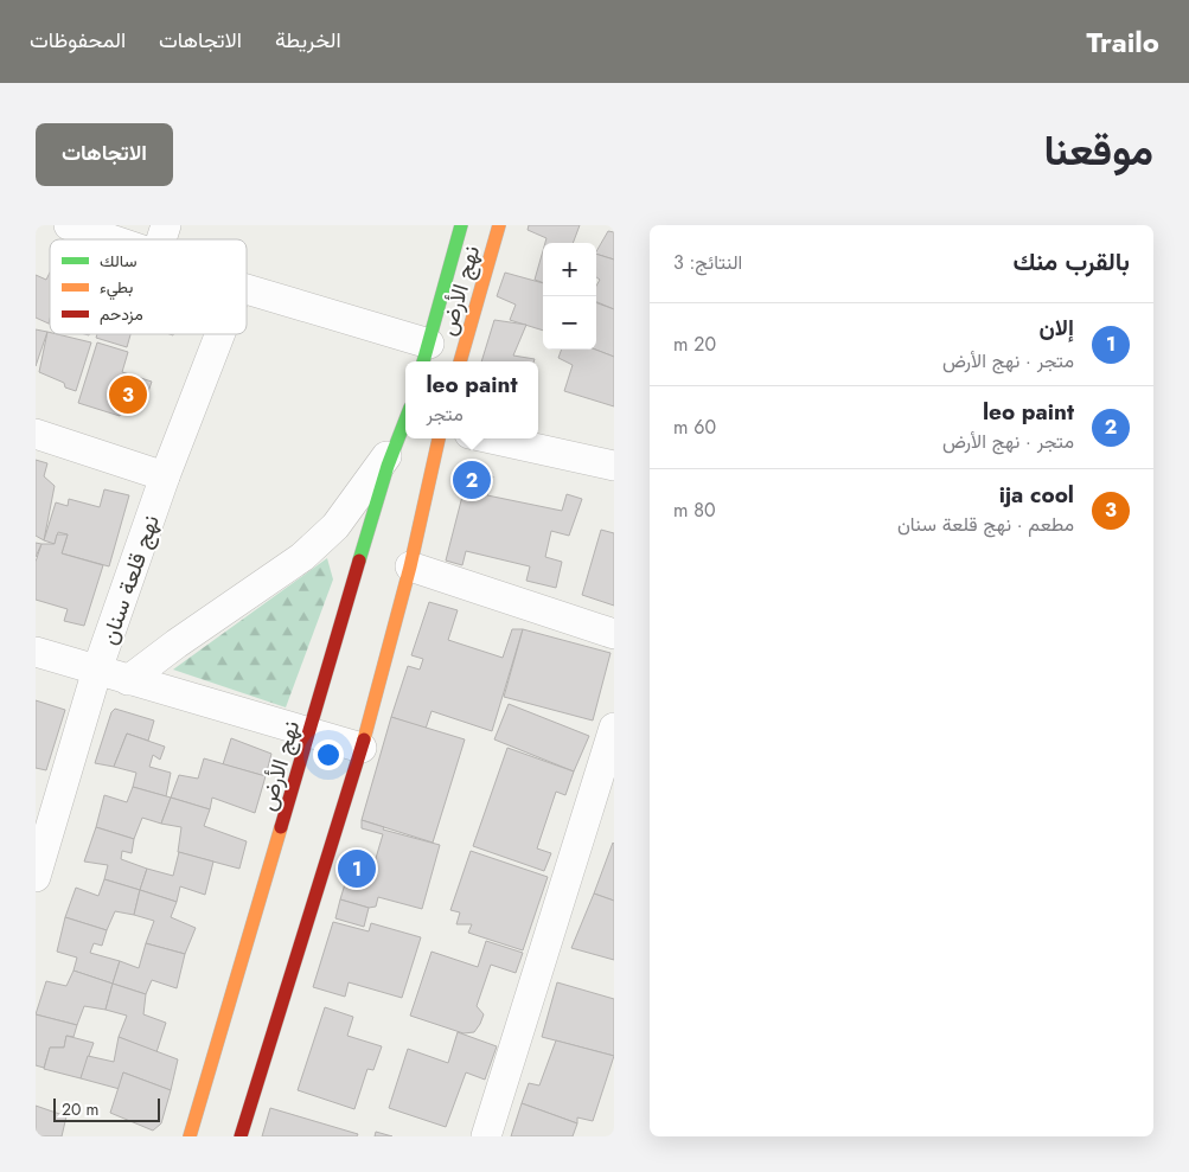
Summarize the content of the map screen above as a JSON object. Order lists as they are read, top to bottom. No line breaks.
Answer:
{"streets":{"street":["نهج الأرض","نهج قلعة سنان"]},"legend":["سالك","بطيء","مزدحم"],"scale_bar":"20 m","page":{"header":"Trailo","nav":["الخريطة","الاتجاهات","المحفوظات"],"title":"موقعنا","buttons":"الاتجاهات","heading":["بالقرب منك","النتائج: 3"],"map_buttons":["+","−"],"list":[{"mark":"1","name":"إلان","note":"متجر · نهج الأرض","value":"20 m"},{"mark":"2","name":"leo paint","note":"متجر · نهج الأرض","value":"60 m"},{"mark":"3","name":"ija cool","note":"مطعم · نهج قلعة سنان","value":"80 m"}],"popup":["leo paint","متجر"],"pins":["3","2","1"],"scale":"20 m"}}
